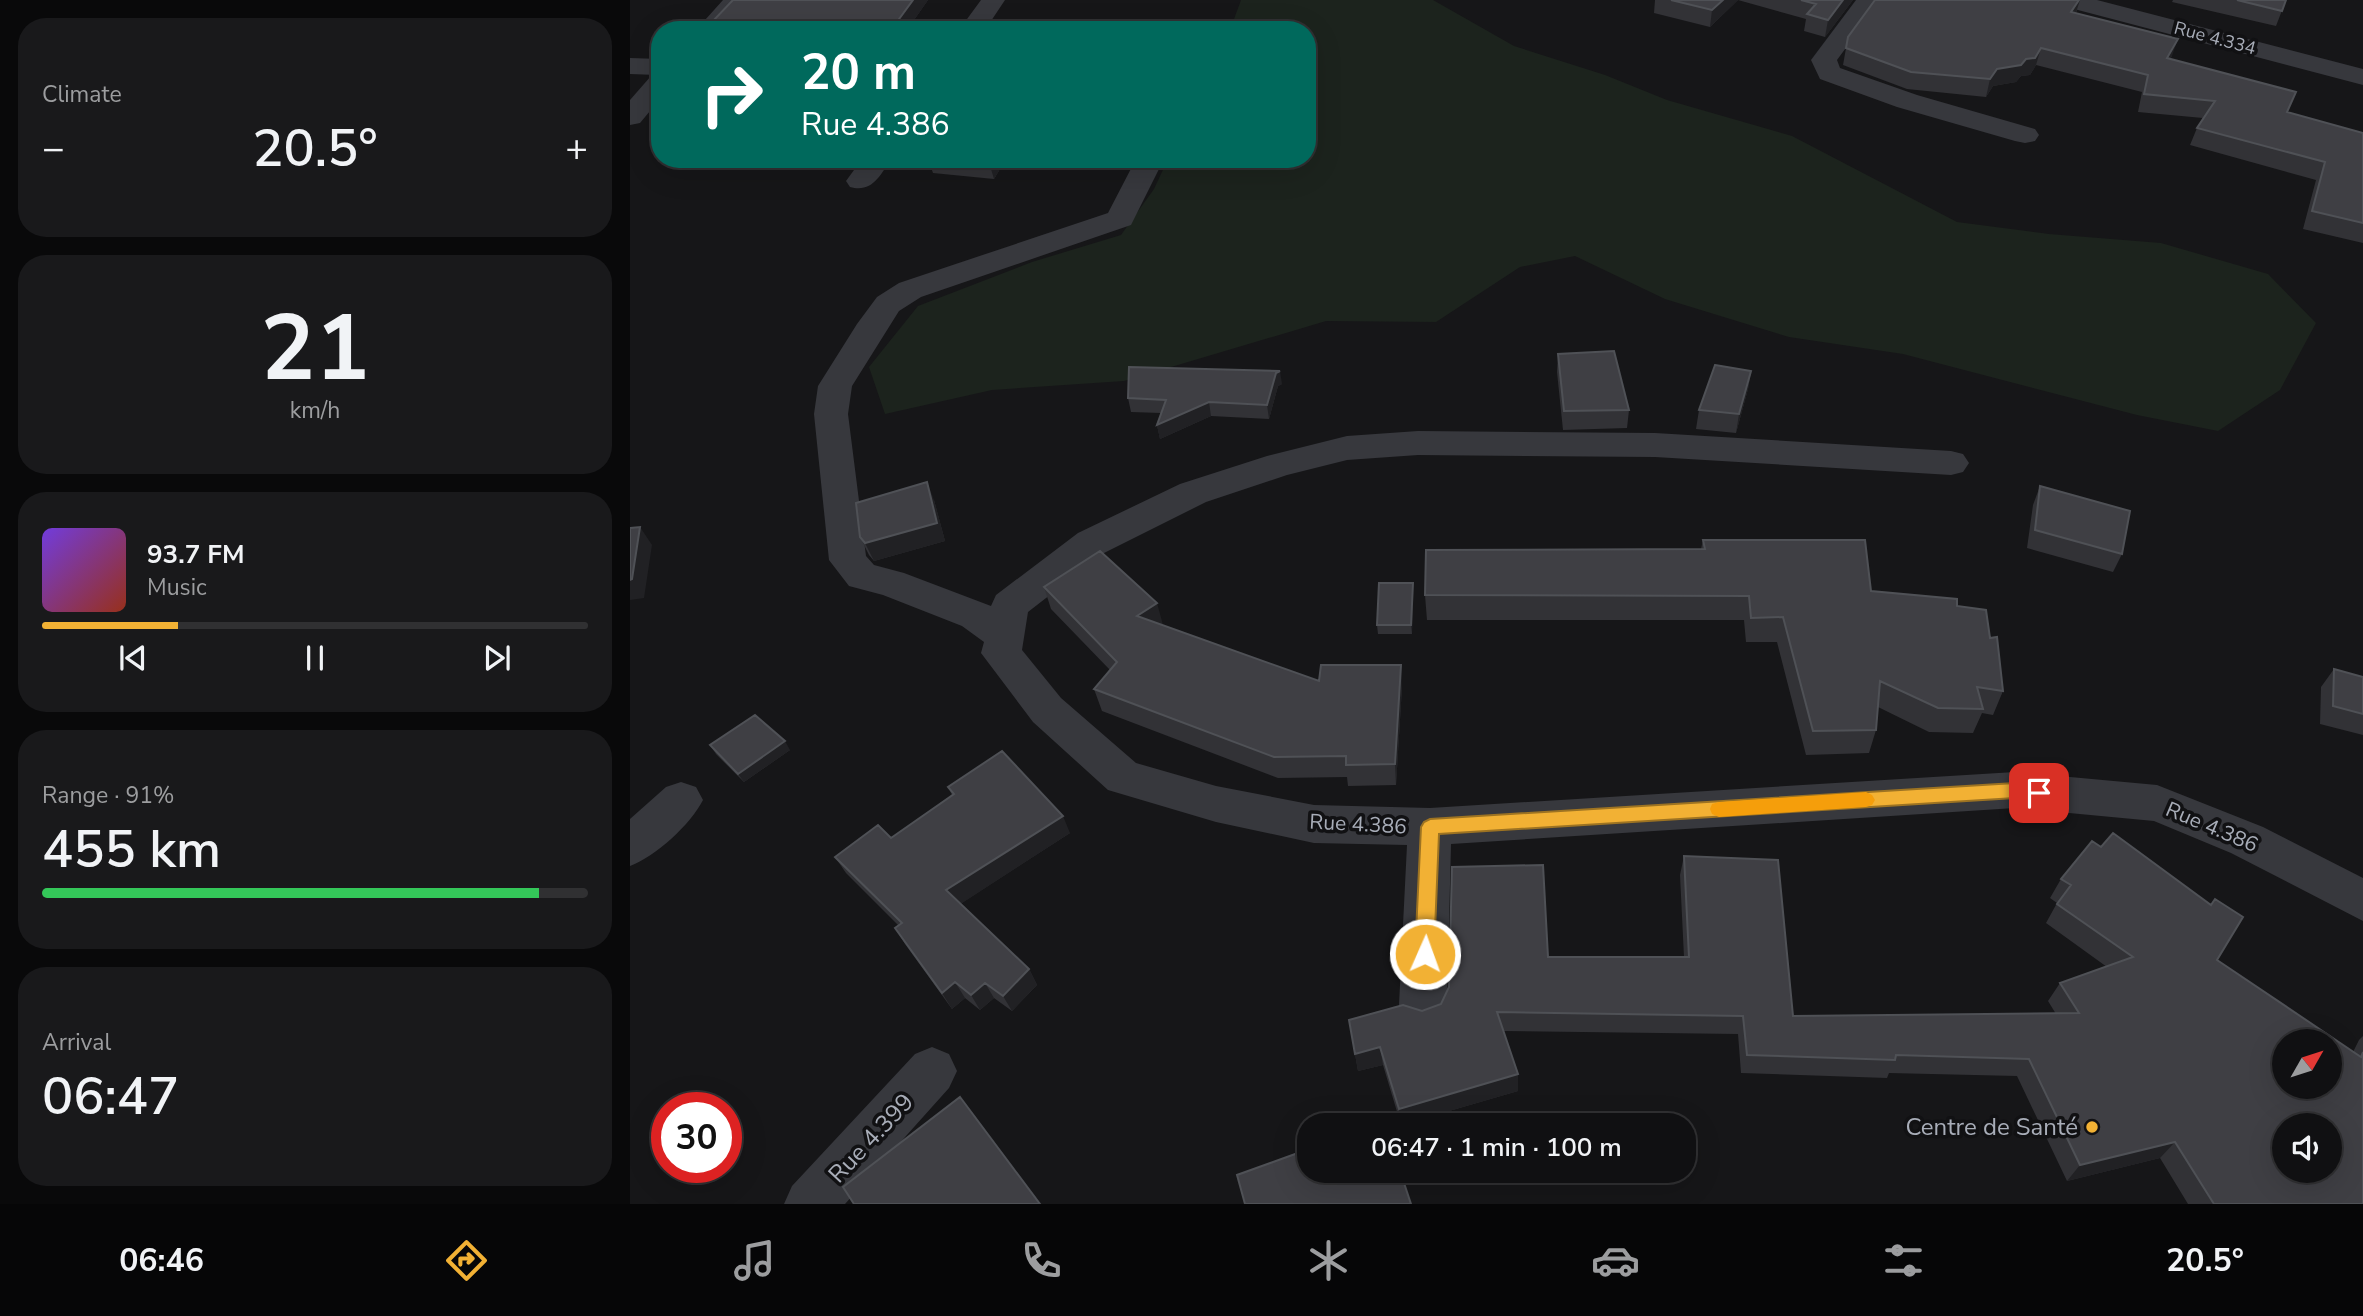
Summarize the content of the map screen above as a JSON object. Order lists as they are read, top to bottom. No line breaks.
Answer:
{"streets":{"street":["Rue 4.334","Rue 4.386","Rue 4.399"]},"places":["Centre de Santé"],"north":"top right","page":{"tile":["Climate",["21","km/h"],["Range · 91%","455 km"],["Arrival","06:47"]],"turn":["20 m","Rue 4.386"],"heat":["−","20.5°","+"],"song":["93.7 FM","Music"],"limit":"30","trip":"06:47 · 1 min · 100 m","tabs":["06:46","20.5°"]}}
